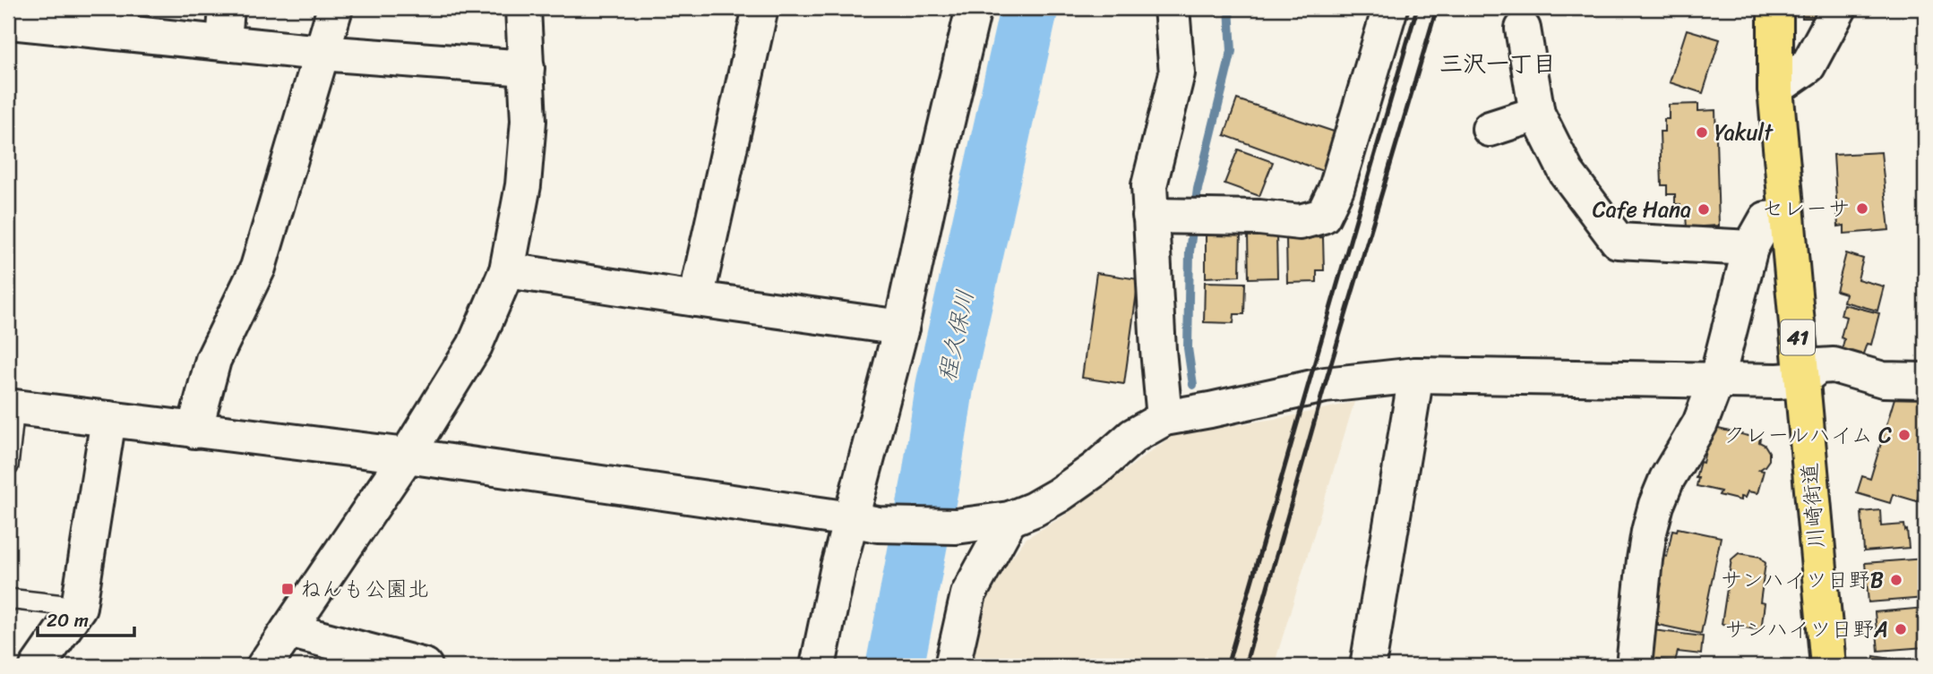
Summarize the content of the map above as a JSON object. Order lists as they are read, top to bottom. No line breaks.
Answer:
{"streets":{"main road":["41","川崎街道"]},"districts":["三沢一丁目"],"water":["程久保川"],"places":{"other":["Yakult","セレーサ","Cafe Hana","クレールハイム C","サンハイツ日野B","サンハイツ日野A"],"transit":["ねんも公園北"]},"scale_bar":"20 m"}
